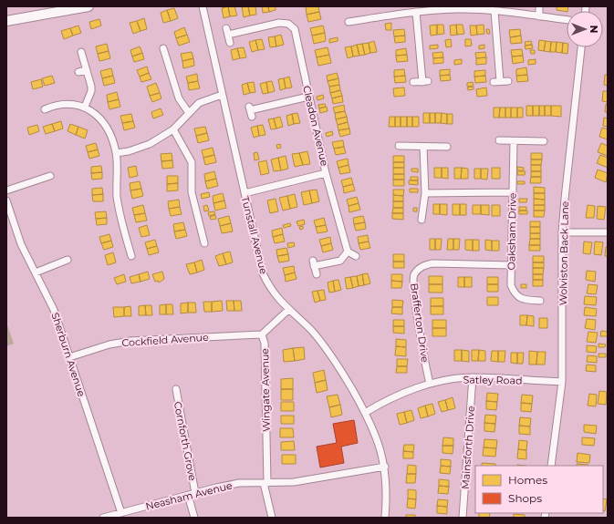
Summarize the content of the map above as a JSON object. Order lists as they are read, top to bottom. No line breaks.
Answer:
{"streets":{"street":["Cleadon Avenue","Oaksham Drive","Tunstall Avenue","Wolviston Back Lane","Brafferton Drive","Cockfield Avenue","Sherburn Avenue","Satley Road","Wingate Avenue","Cornforth Grove","Mainsforth Drive","Neasham Avenue"]},"crossings":[["Oaksham Drive","Brafferton Drive"],["Tunstall Avenue","Satley Road"],["Tunstall Avenue","Wingate Avenue"],["Tunstall Avenue","Neasham Avenue"],["Wolviston Back Lane","Satley Road"],["Brafferton Drive","Satley Road"],["Cockfield Avenue","Sherburn Avenue"],["Cockfield Avenue","Wingate Avenue"],["Sherburn Avenue","Neasham Avenue"],["Satley Road","Mainsforth Drive"],["Wingate Avenue","Neasham Avenue"],["Cornforth Grove","Neasham Avenue"]],"legend":["Homes","Shops"],"north":"right"}
